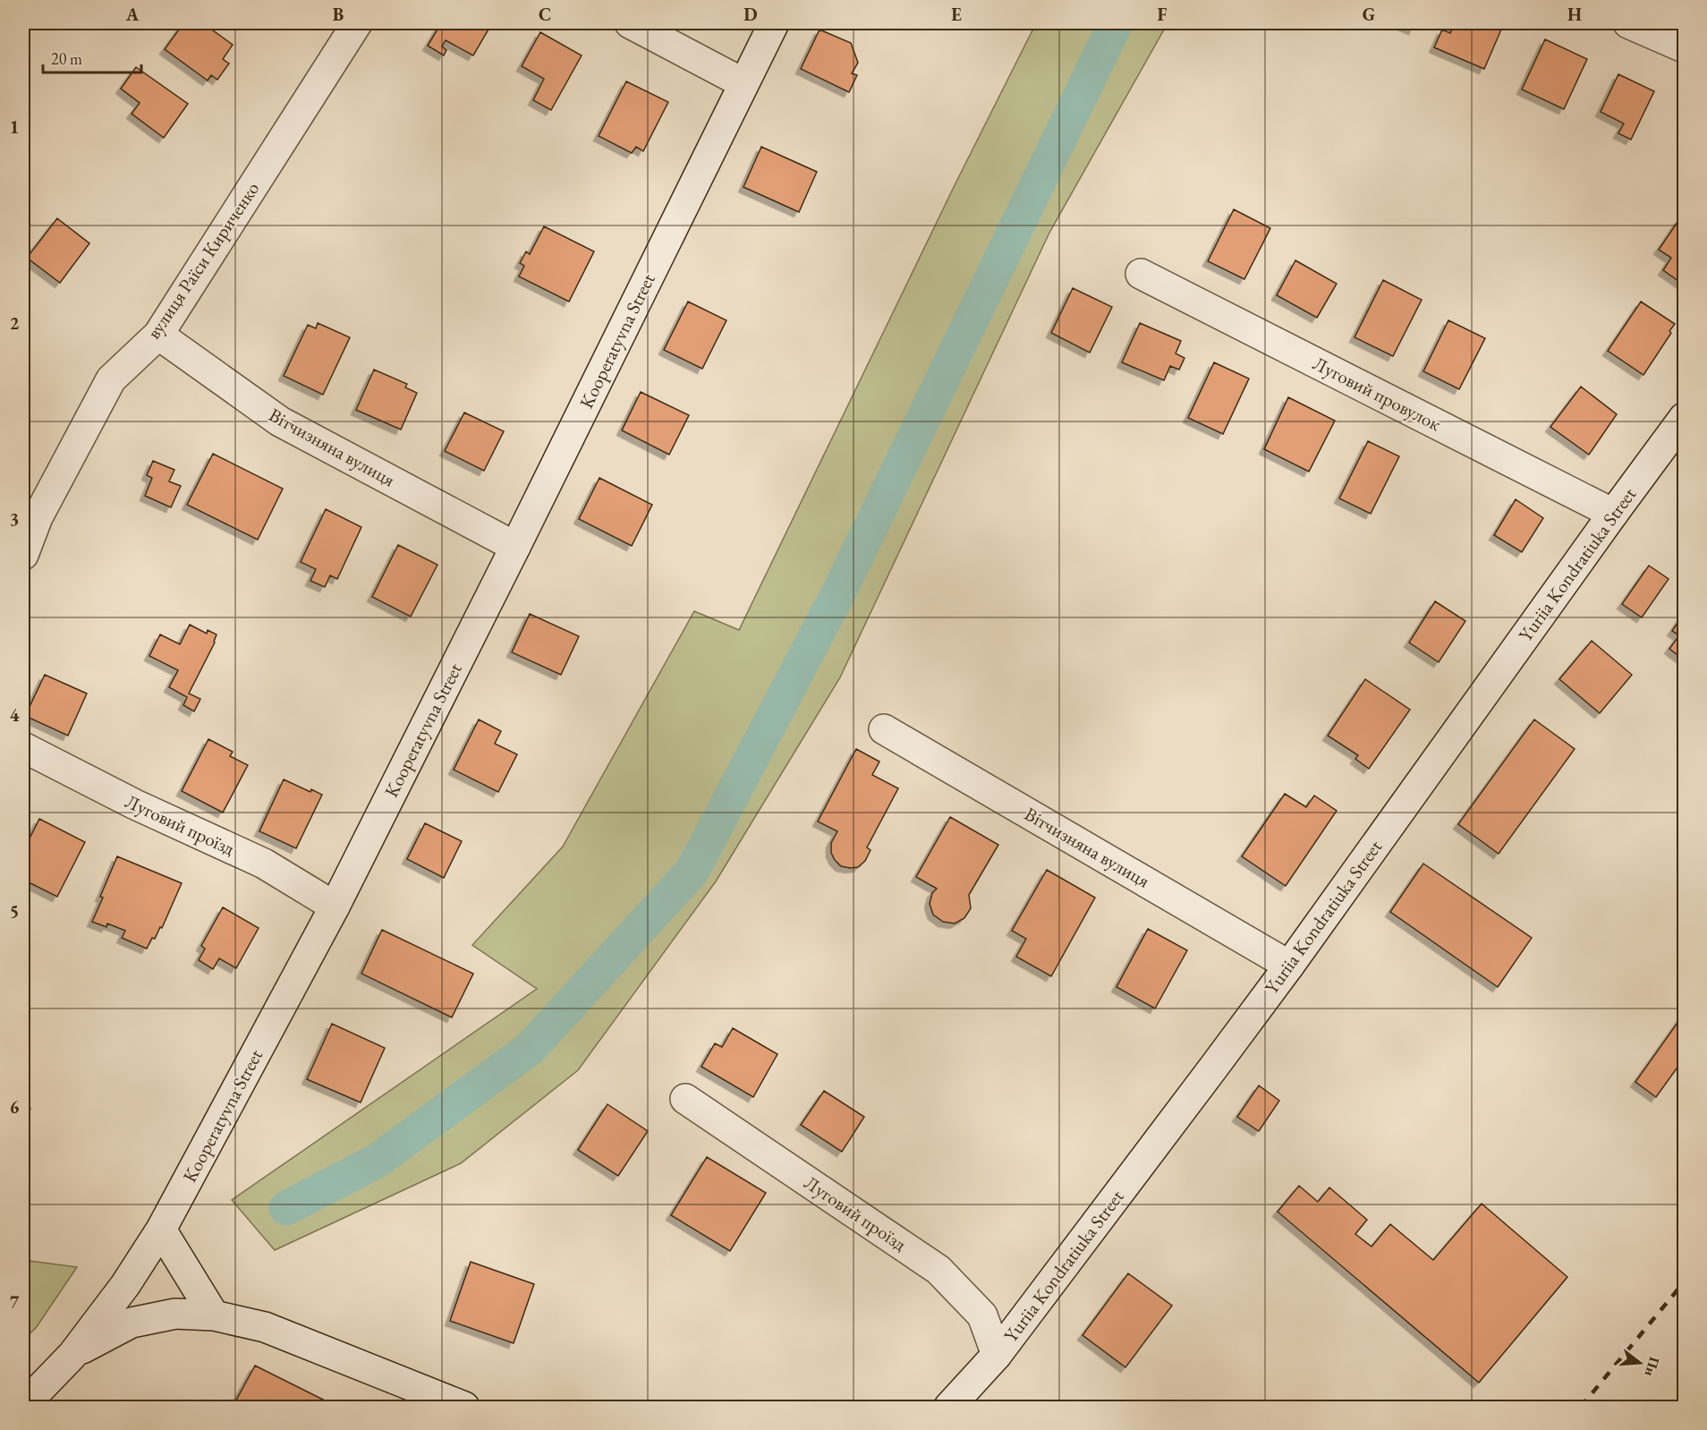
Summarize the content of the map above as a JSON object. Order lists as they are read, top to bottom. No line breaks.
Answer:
{"streets":{"street":["вулиця Раїси Кириченко","Kooperatyvna Street","Луговий провулок","Вітчизняна вулиця","Yuriia Kondratiuka Street","Луговий проїзд"]},"crossings":[["вулиця Раїси Кириченко","Вітчизняна вулиця"],["Kooperatyvna Street","Вітчизняна вулиця"],["Kooperatyvna Street","Луговий проїзд"],["Луговий провулок","Yuriia Kondratiuka Street"],["Вітчизняна вулиця","Yuriia Kondratiuka Street"],["Yuriia Kondratiuka Street","Луговий проїзд"]],"scale_bar":"20 m","north":"right","grid":{"columns":["A","B","C","D","E","F","G","H"],"rows":["1","2","3","4","5","6","7"]}}
